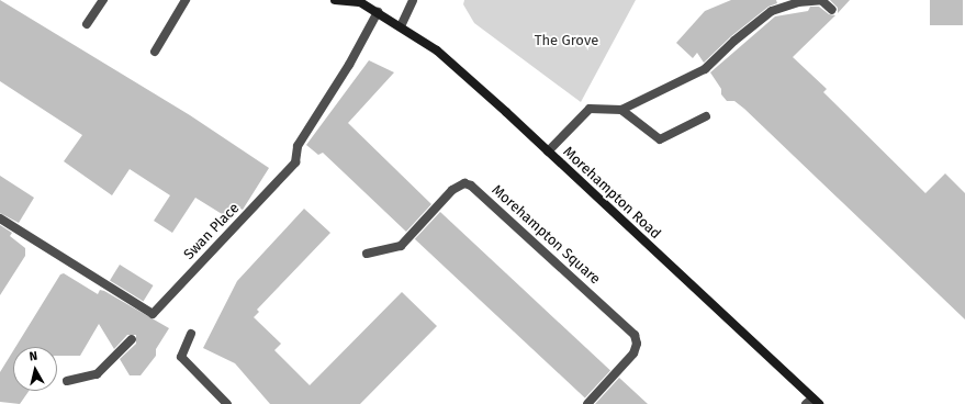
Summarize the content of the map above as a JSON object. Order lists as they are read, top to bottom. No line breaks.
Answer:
{"streets":{"main road":["Morehampton Road"],"street":["Swan Place","Morehampton Square"]},"crossings":[["Morehampton Road","Swan Place"]],"parks":["The Grove"],"north":"top"}
